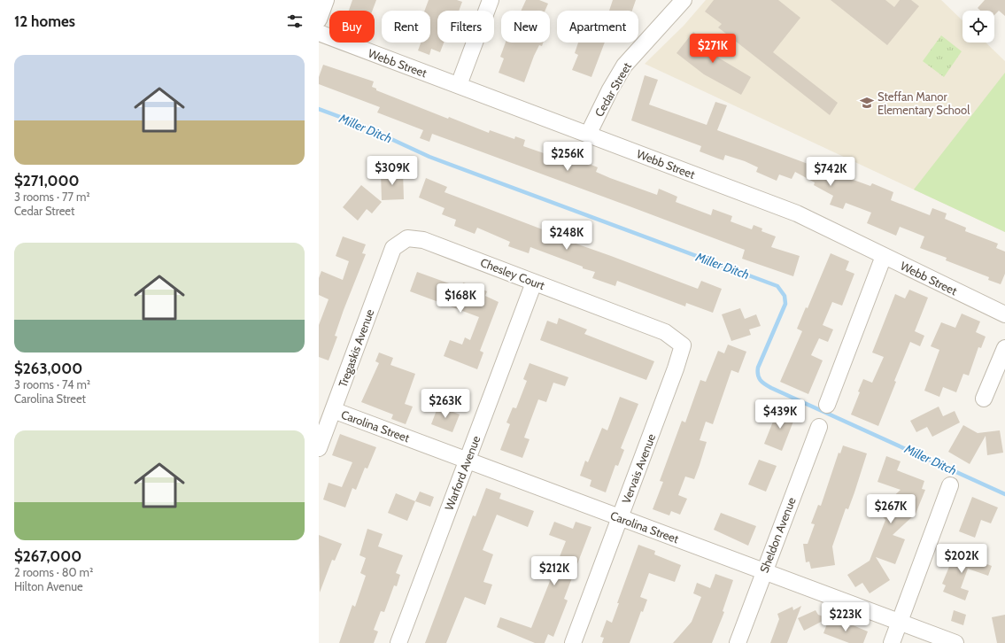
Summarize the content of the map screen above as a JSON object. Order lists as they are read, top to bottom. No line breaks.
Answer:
{"streets":{"street":["Webb Street","Cedar Street","Chesley Court","Tregaskis Avenue","Carolina Street","Vervais Avenue","Warford Avenue","Sheldon Avenue"]},"crossings":[["Webb Street","Cedar Street"],["Chesley Court","Tregaskis Avenue"],["Chesley Court","Vervais Avenue"],["Chesley Court","Warford Avenue"],["Tregaskis Avenue","Carolina Street"],["Carolina Street","Vervais Avenue"],["Carolina Street","Warford Avenue"],["Carolina Street","Sheldon Avenue"]],"water":["Miller Ditch"],"places":{"school or university":["Steffan Manor Elementary School"]},"page":{"heading":"12 homes","chip":["Buy","Rent","Filters","New","Apartment"],"price":["$271K","$256K","$309K","$742K","$248K","$168K","$263K","$439K","$267K","$202K","$212K","$223K"],"list":[{"name":"$271,000","note":"3 rooms · 77 m² · Cedar Street"},{"name":"$263,000","note":"3 rooms · 74 m² · Carolina Street"},{"name":"$267,000","note":"2 rooms · 80 m² · Hilton Avenue"}]}}
